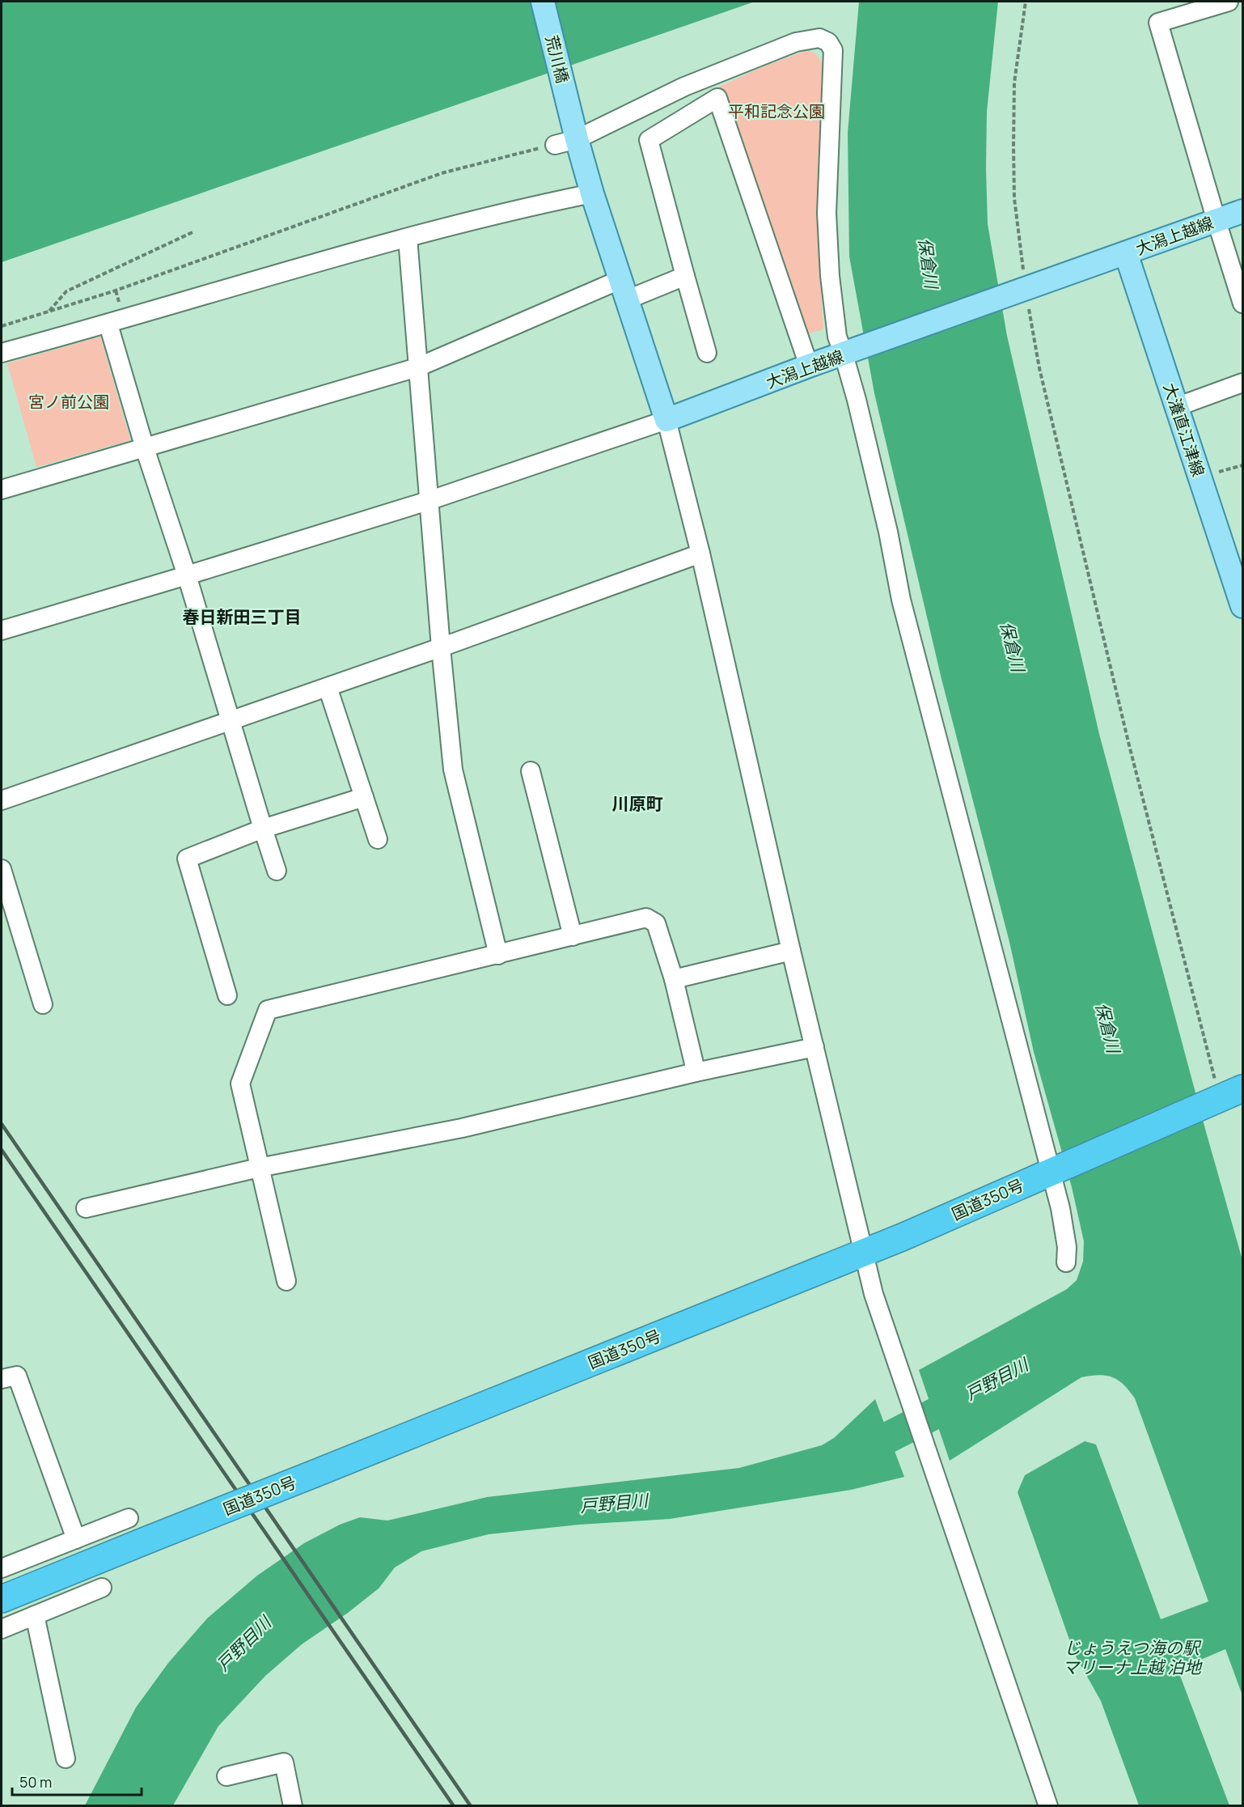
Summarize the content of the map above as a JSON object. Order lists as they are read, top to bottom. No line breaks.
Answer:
{"streets":{"highway":["国道350号"],"main road":["荒川橋","大潟上越線","大瀁直江津線"]},"crossings":[["大潟上越線","大瀁直江津線"]],"districts":["春日新田三丁目","川原町"],"water":["保倉川","戸野目川","じょうえつ海の駅 マリーナ上越 泊地"],"parks":["平和記念公園","宮ノ前公園"],"scale_bar":"50 m"}
